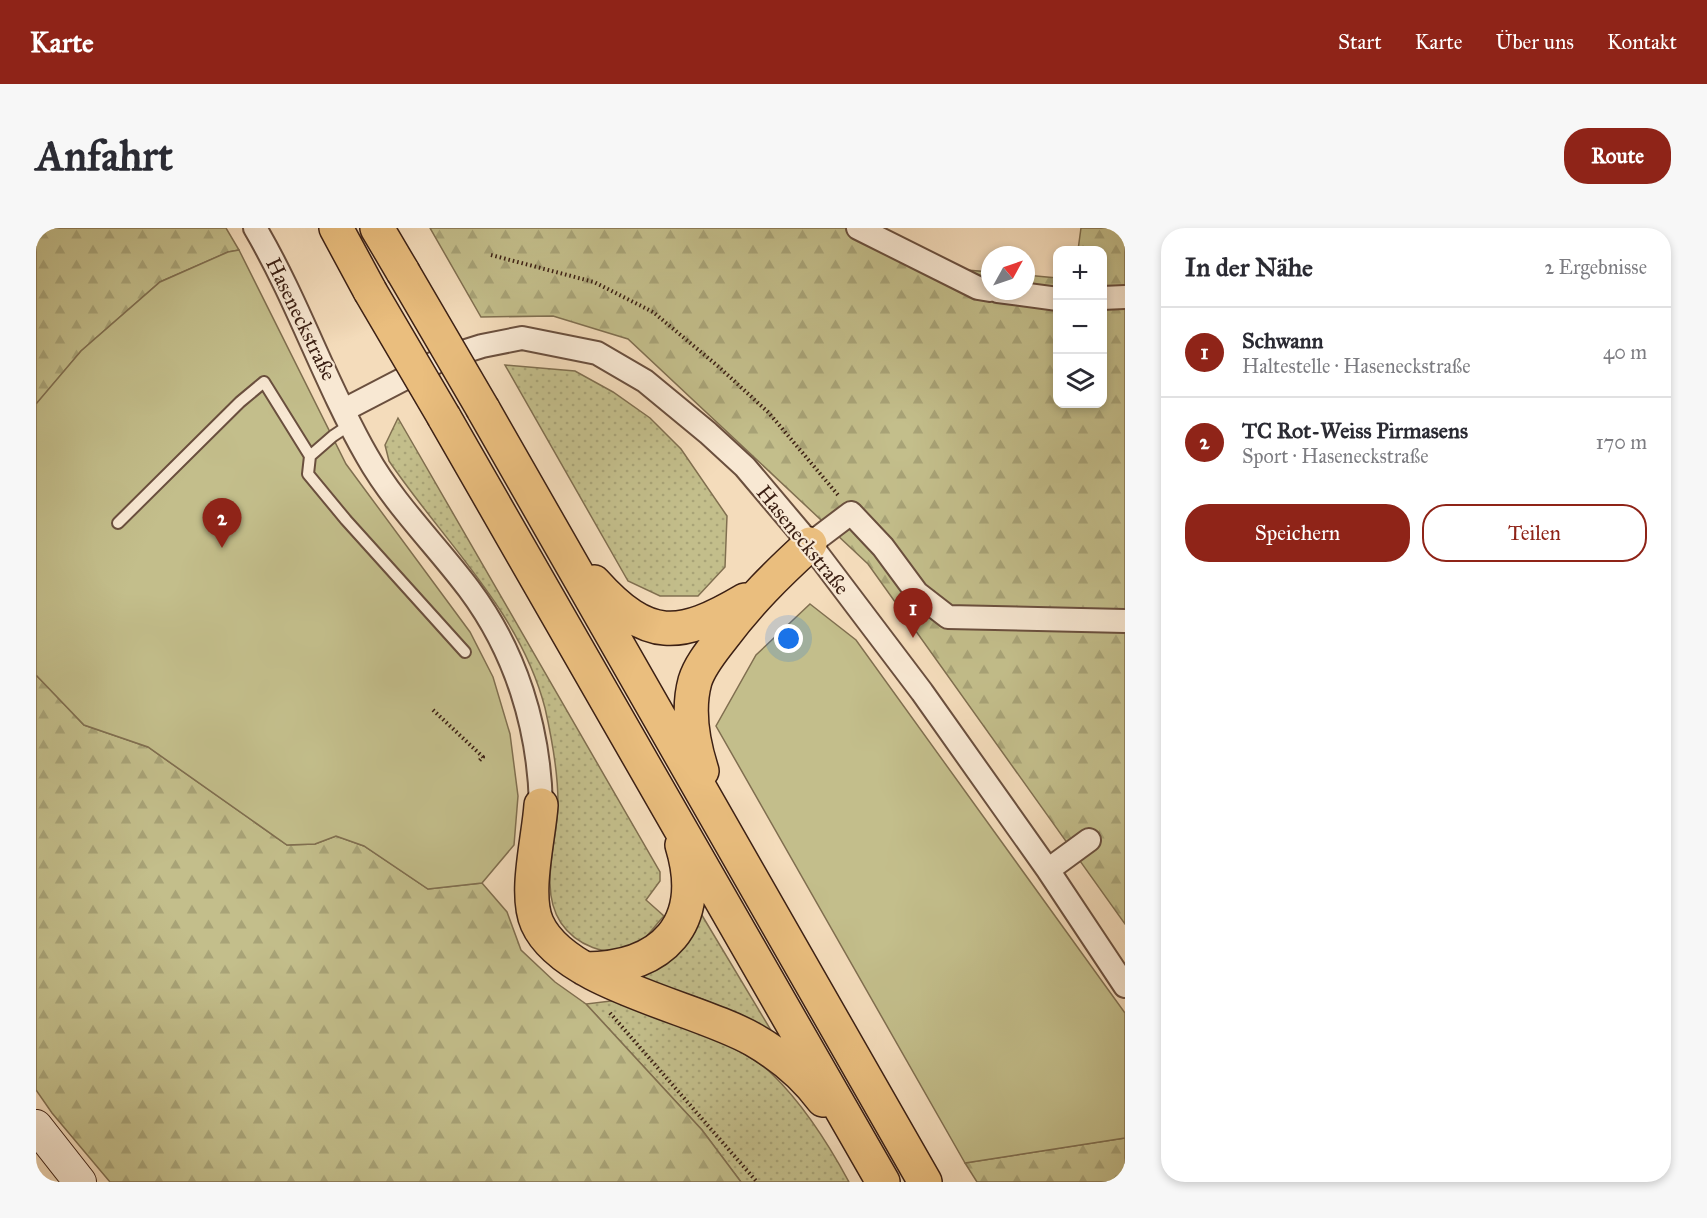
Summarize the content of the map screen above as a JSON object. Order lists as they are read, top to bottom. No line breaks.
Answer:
{"streets":{"street":["Haseneckstraße"]},"north":"top right","page":{"header":"Karte","nav":["Start","Karte","Über uns","Kontakt"],"buttons":["Route",["Speichern","Teilen"]],"title":"Anfahrt","heading":["In der Nähe","2 Ergebnisse"],"map_buttons":["+","−"],"list":[{"mark":"1","name":"Schwann","note":"Haltestelle · Haseneckstraße","value":"40 m"},{"mark":"2","name":"TC Rot-Weiss Pirmasens","note":"Sport · Haseneckstraße","value":"170 m"}],"pins":["2","1"]}}
